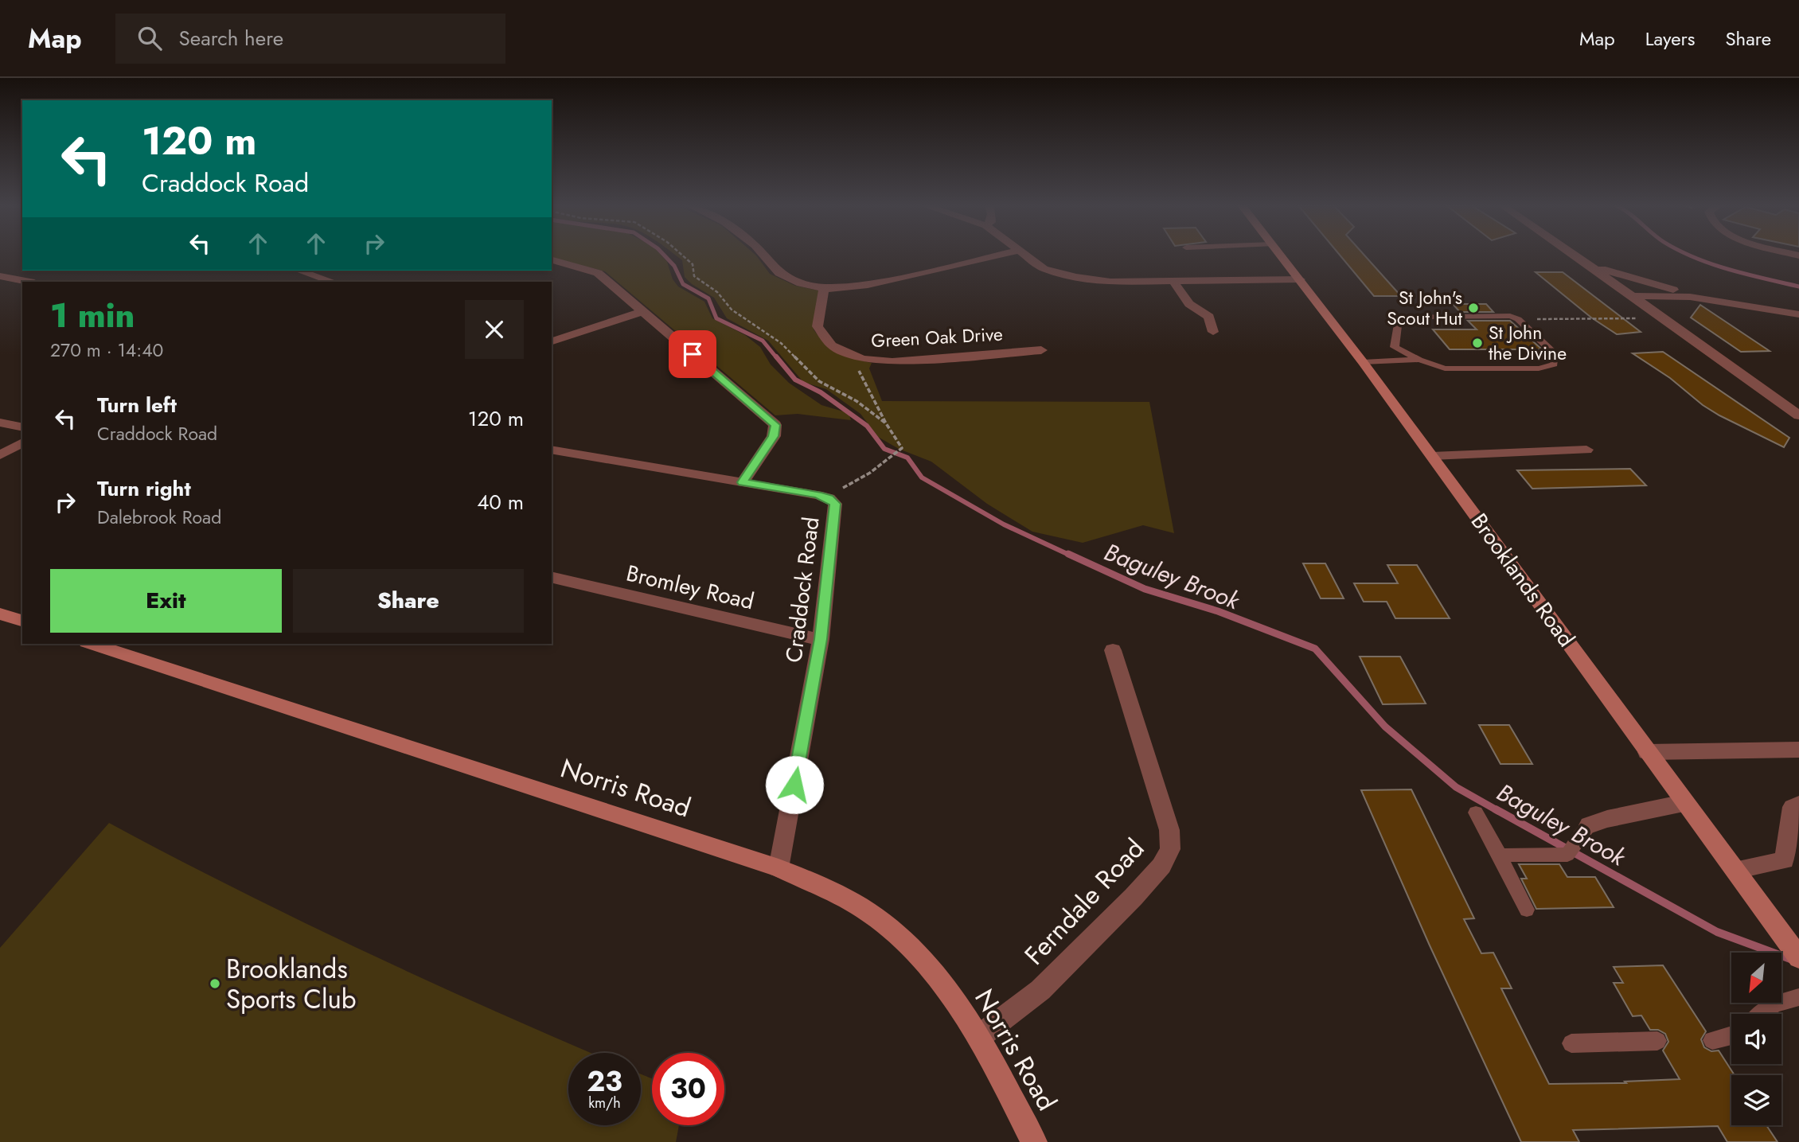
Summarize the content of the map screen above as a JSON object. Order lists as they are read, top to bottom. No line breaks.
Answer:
{"streets":{"street":["Green Oak Drive","Brooklands Road","Bromley Road","Craddock Road","Norris Road","Ferndale Road"]},"crossings":[["Bromley Road","Craddock Road"],["Craddock Road","Norris Road"],["Norris Road","Ferndale Road"]],"water":["Baguley Brook"],"places":["St John's Scout Hut","St John the Divine","Brooklands Sports Club"],"north":"bottom left","page":{"header":"Map","search":"Search here","nav":["Map","Layers","Share"],"turn":["120 m","Craddock Road"],"heading":["1 min","270 m · 14:40"],"list":[{"name":"Turn left","note":"Craddock Road","value":"120 m"},{"name":"Turn right","note":"Dalebrook Road","value":"40 m"}],"buttons":["Exit","Share"],"speed":"23 km/h","limit":"30"}}
